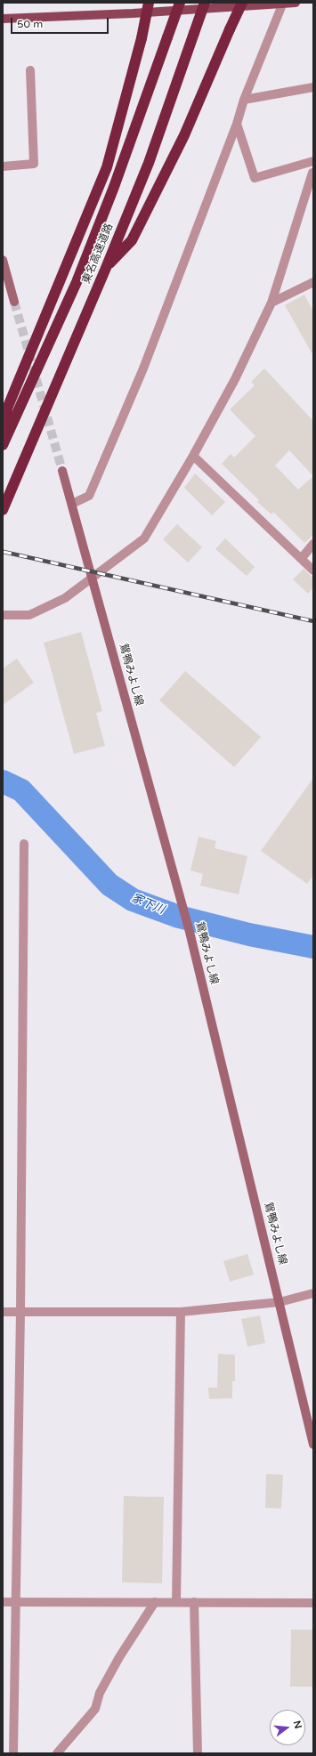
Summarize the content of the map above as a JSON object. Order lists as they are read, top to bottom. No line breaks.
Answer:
{"streets":{"highway":["東名高速道路"],"main road":["鴛鴨みよし線"]},"water":["家下川"],"scale_bar":"50 m","north":"right"}
